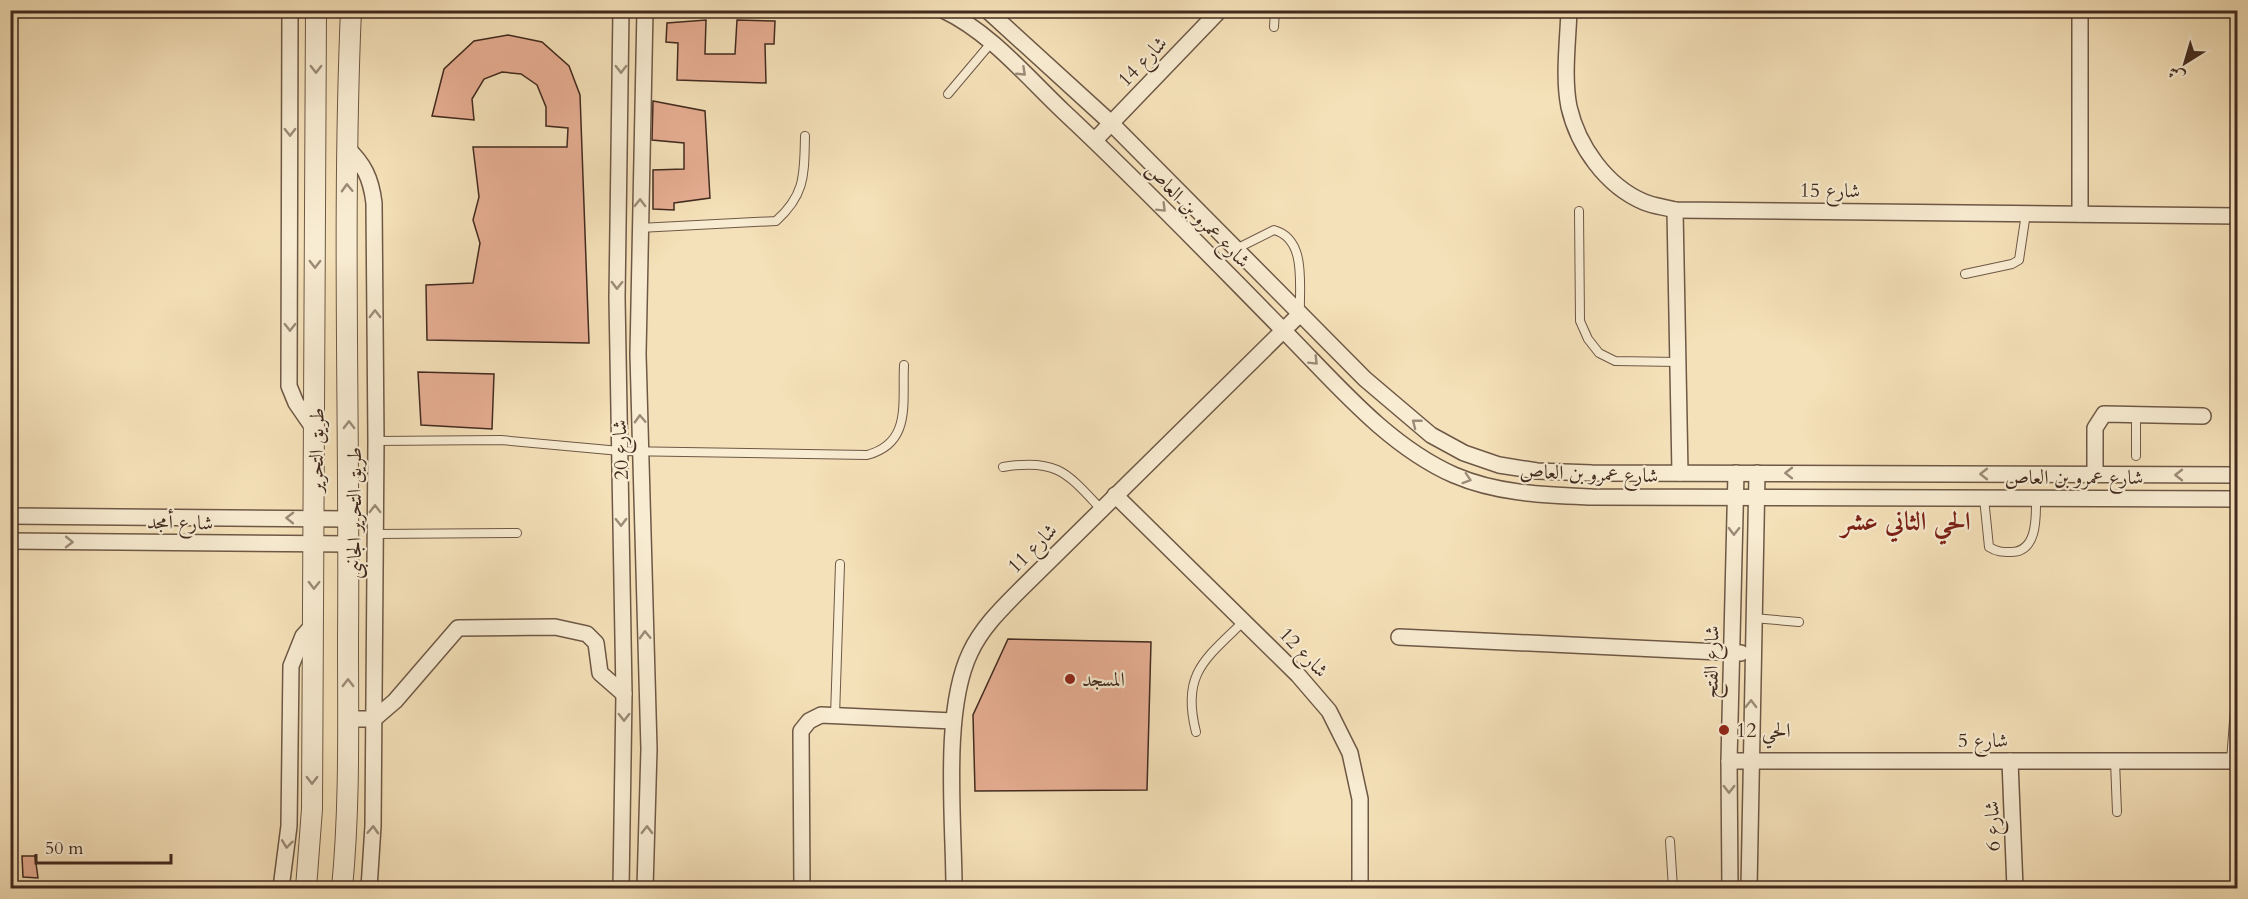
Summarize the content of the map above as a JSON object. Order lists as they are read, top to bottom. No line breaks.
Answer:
{"streets":{"street":["شارع 14","شارع 15","شارع عمرو بن العاص","طريق التحرير","شارع 20","طريق التحرير الجانبى","شارع أمجد","شارع 11","شارع 12","شارع الفتح","شارع 5","شارع 6"]},"crossings":[["شارع 14","شارع عمرو بن العاص"],["شارع عمرو بن العاص","شارع 11"],["شارع عمرو بن العاص","شارع الفتح"],["طريق التحرير","طريق التحرير الجانبى"],["طريق التحرير","شارع أمجد"],["شارع 11","شارع 12"],["شارع الفتح","شارع 5"],["شارع 5","شارع 6"]],"districts":["الحي الثاني عشر"],"places":["المسجد","الحي 12"],"scale_bar":"50 m","north":"bottom left"}
